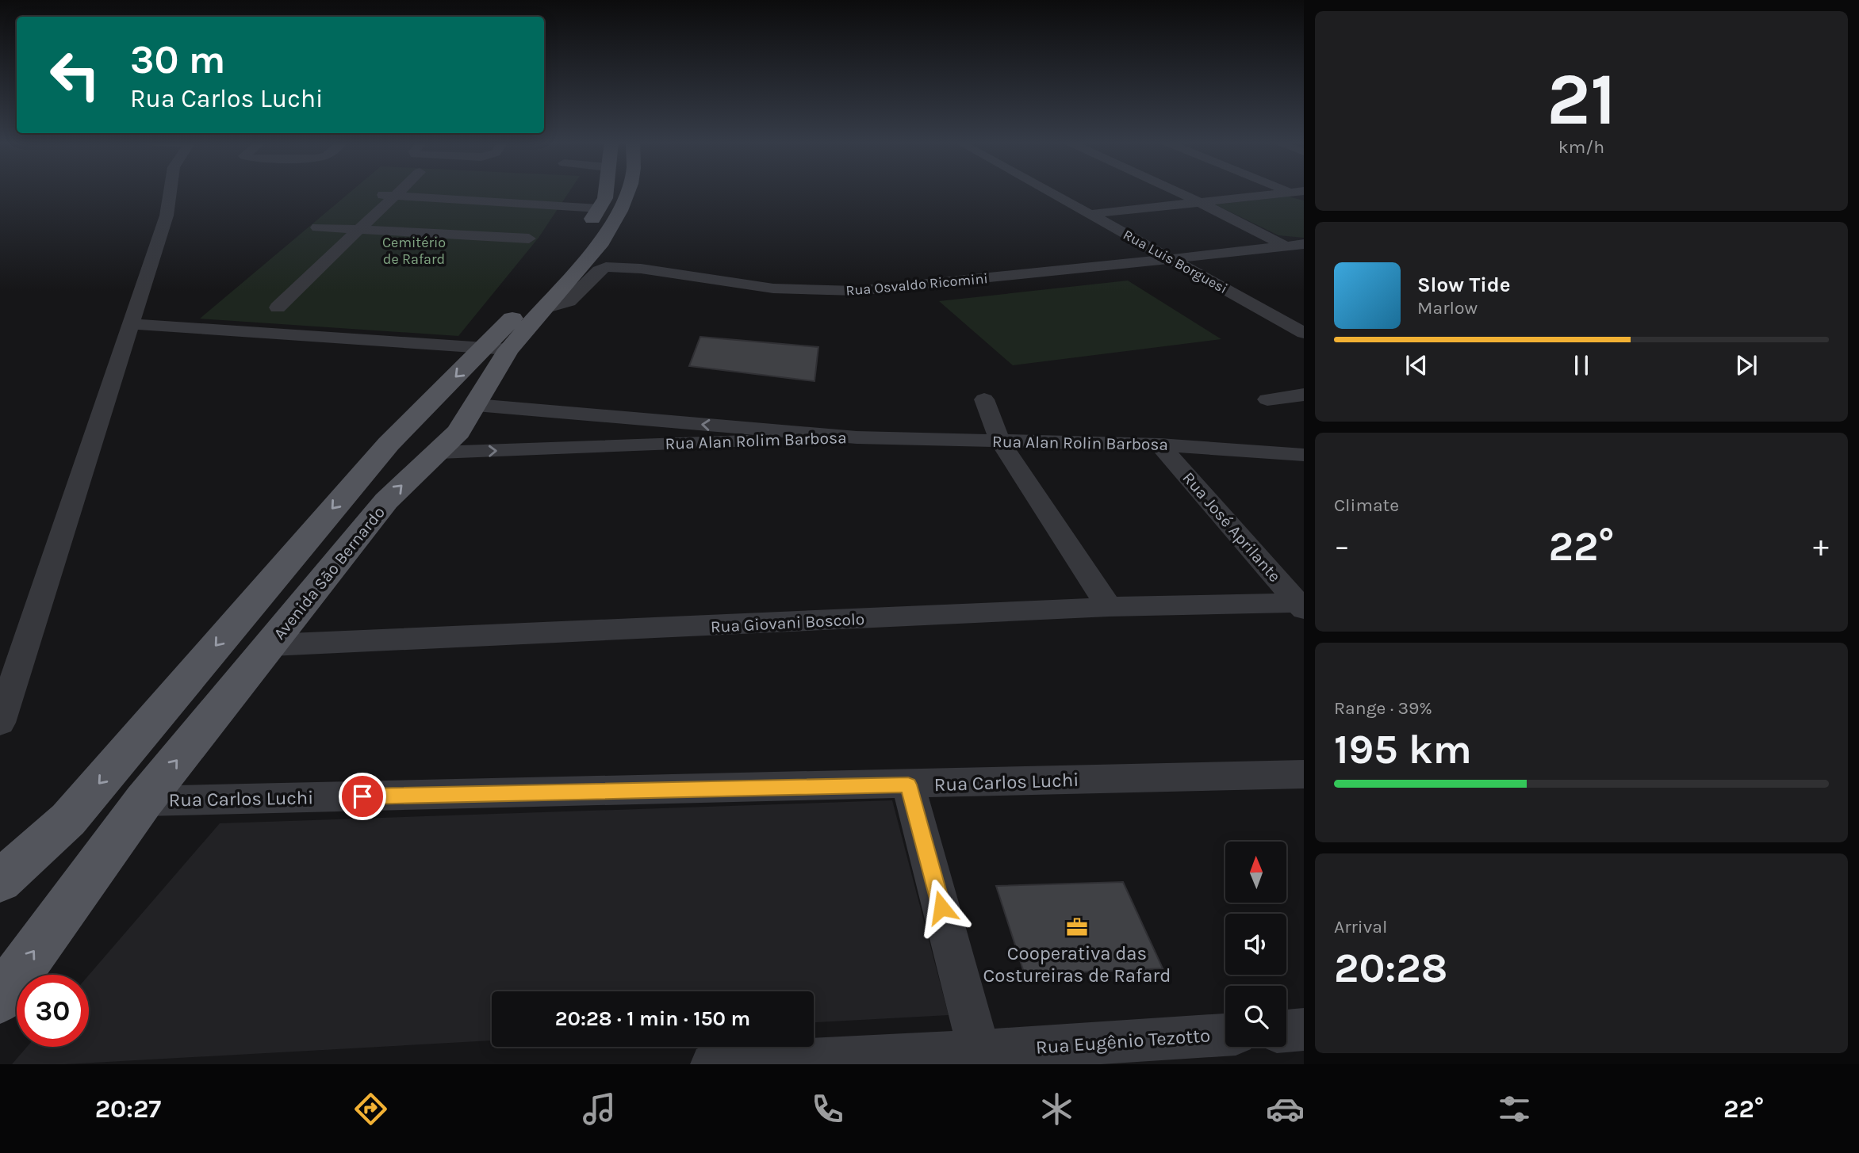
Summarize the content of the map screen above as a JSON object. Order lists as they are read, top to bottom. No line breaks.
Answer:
{"streets":{"main road":["Avenida São Bernardo"],"street":["Rua Luis Borguesi","Rua Osvaldo Ricomini","Rua Alan Rolim Barbosa","Rua Alan Rolin Barbosa","Rua José Aprilante","Rua Giovani Boscolo","Rua Carlos Luchi","Rua Eugênio Tezotto"]},"crossings":[["Rua Luis Borguesi","Rua Osvaldo Ricomini"],["Rua Osvaldo Ricomini","Avenida São Bernardo"],["Rua Alan Rolim Barbosa","Rua Alan Rolin Barbosa"],["Rua Alan Rolim Barbosa","Avenida São Bernardo"],["Rua Alan Rolin Barbosa","Rua José Aprilante"],["Rua José Aprilante","Rua Giovani Boscolo"],["Avenida São Bernardo","Rua Giovani Boscolo"],["Avenida São Bernardo","Rua Carlos Luchi"]],"parks":["Cemitério de Rafard"],"places":{"office":["Cooperativa das Costureiras de Rafard"]},"north":"top","page":{"tile":[["21","km/h"],"Climate",["Range · 39%","195 km"],["Arrival","20:28"]],"turn":["30 m","Rua Carlos Luchi"],"song":["Slow Tide","Marlow"],"heat":["−","22°","+"],"limit":"30","trip":"20:28 · 1 min · 150 m","tabs":["20:27","22°"]}}
